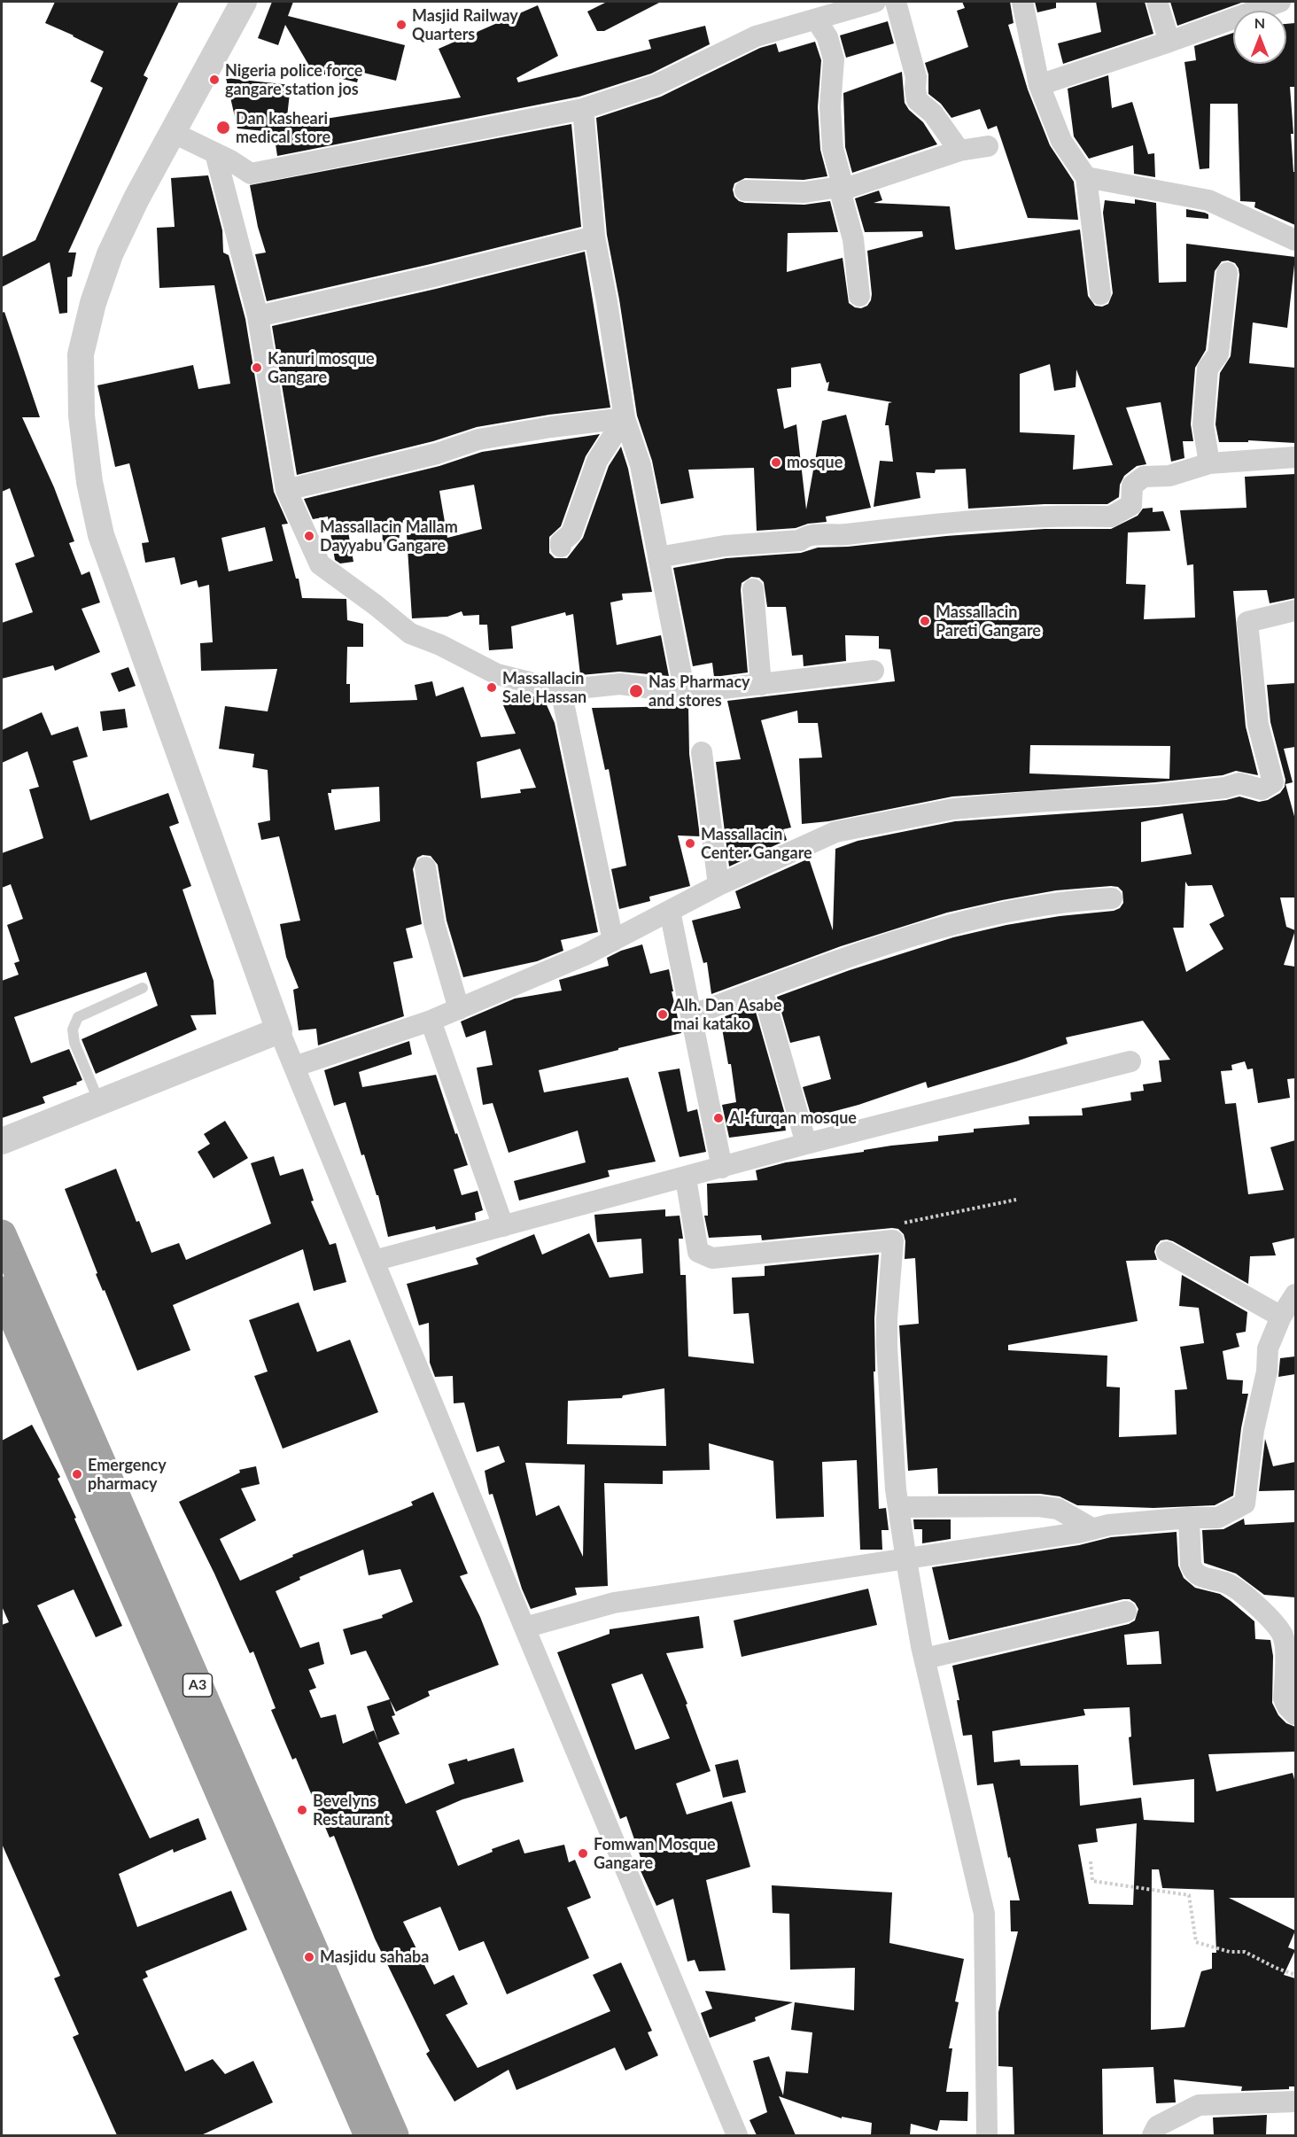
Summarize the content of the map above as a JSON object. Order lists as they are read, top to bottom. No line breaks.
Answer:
{"streets":{"highway":["A3"]},"places":["Masjid Railway Quarters","Nigeria police force gangare station jos","Dan kasheari medical store","Kanuri mosque Gangare","mosque","Massallacin Mallam Dayyabu Gangare","Massallacin Pareti Gangare","Massallacin Sale Hassan","Nas Pharmacy and stores","Massallacin Center Gangare","Alh. Dan Asabe mai katako","Al-furqan mosque","Emergency pharmacy","Bevelyns Restaurant","Fomwan Mosque Gangare","Masjidu sahaba"],"north":"top"}
